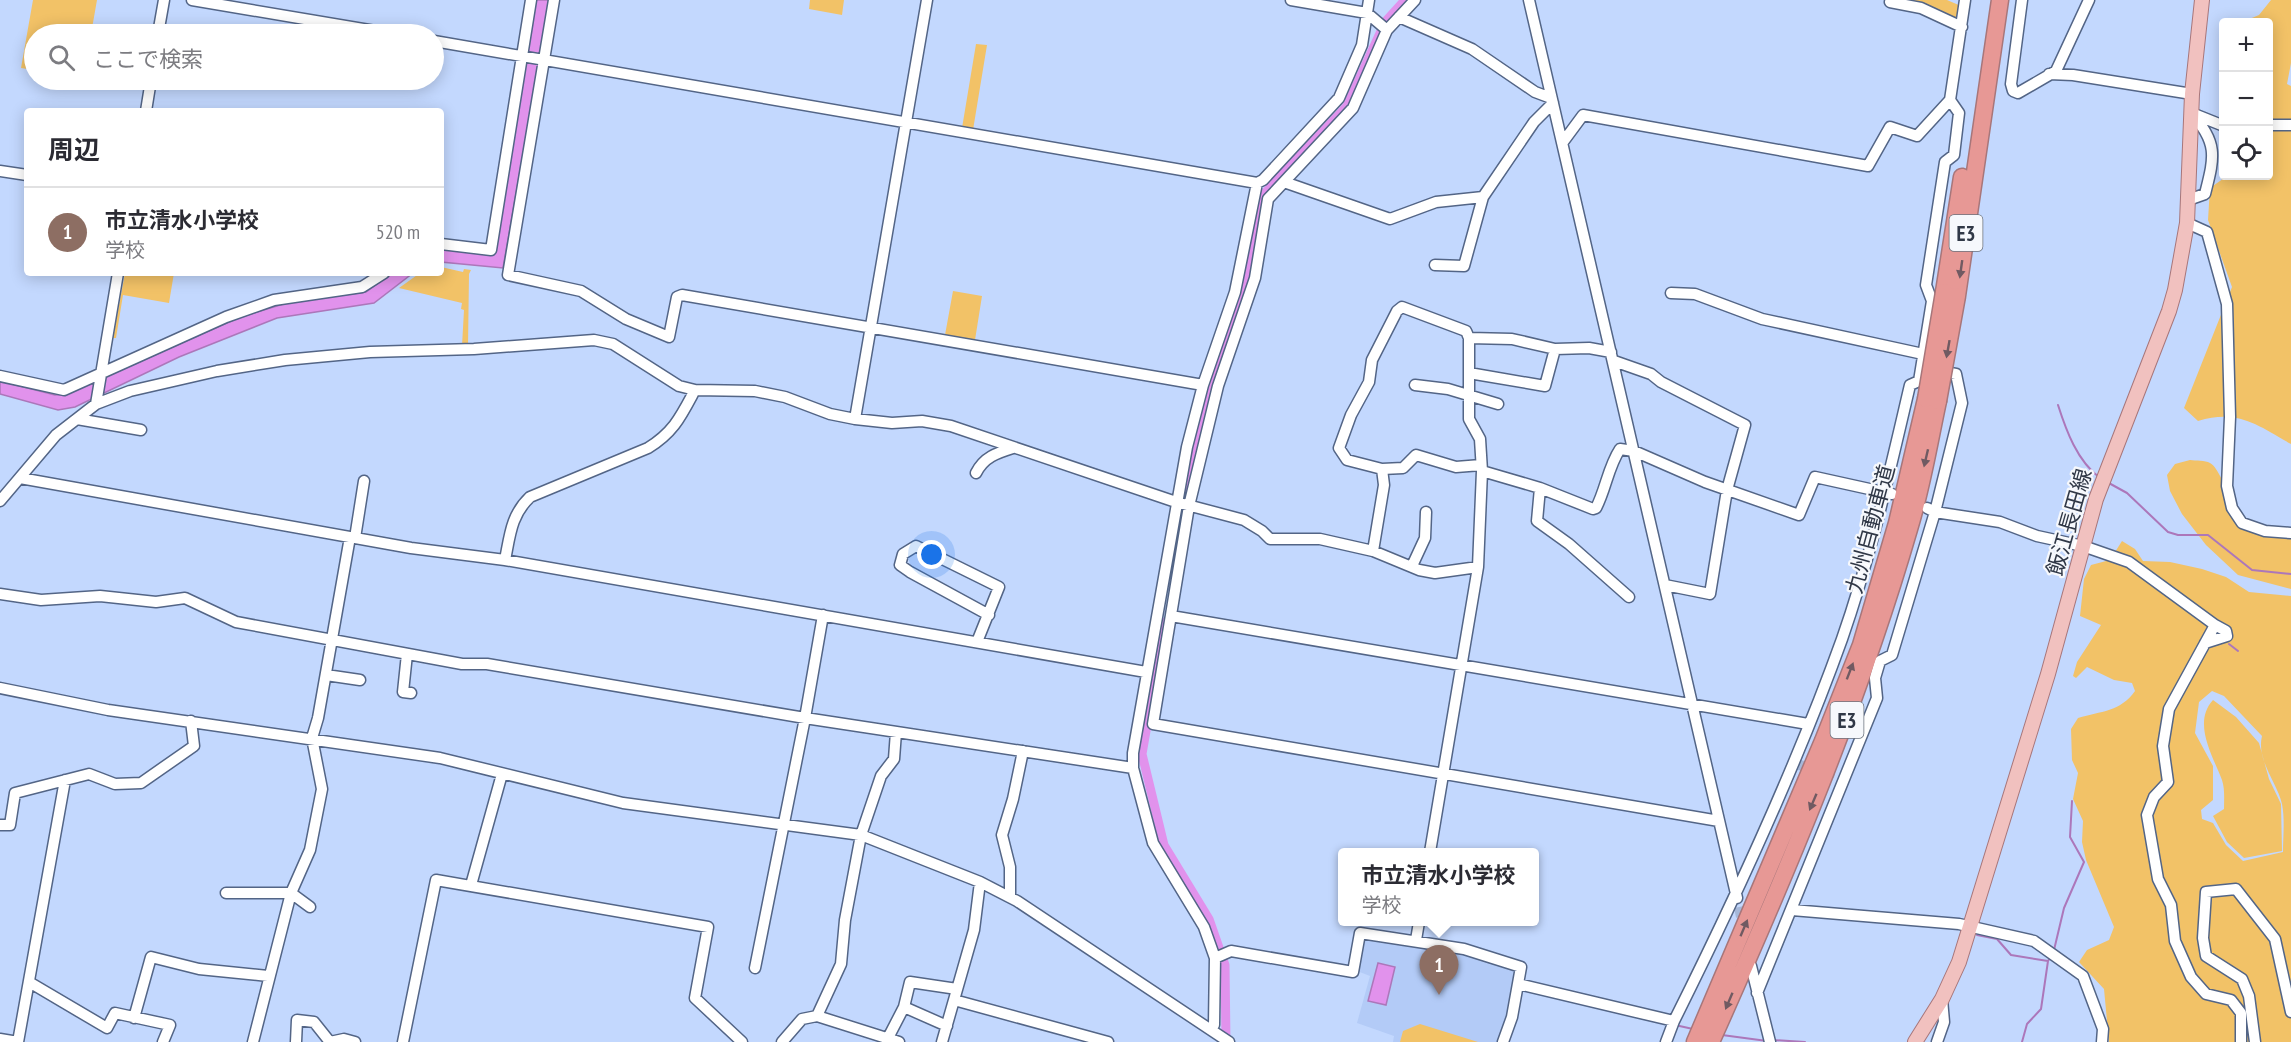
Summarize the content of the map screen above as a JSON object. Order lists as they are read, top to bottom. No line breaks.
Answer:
{"streets":{"highway":["E3","九州自動車道"],"main road":["飯江長田線"]},"page":{"map_buttons":["+","−"],"search":"ここで検索","heading":"周辺","list":[{"mark":"1","name":"市立清水小学校","note":"学校","value":"520 m"}],"popup":["市立清水小学校","学校"],"pins":"1"}}
